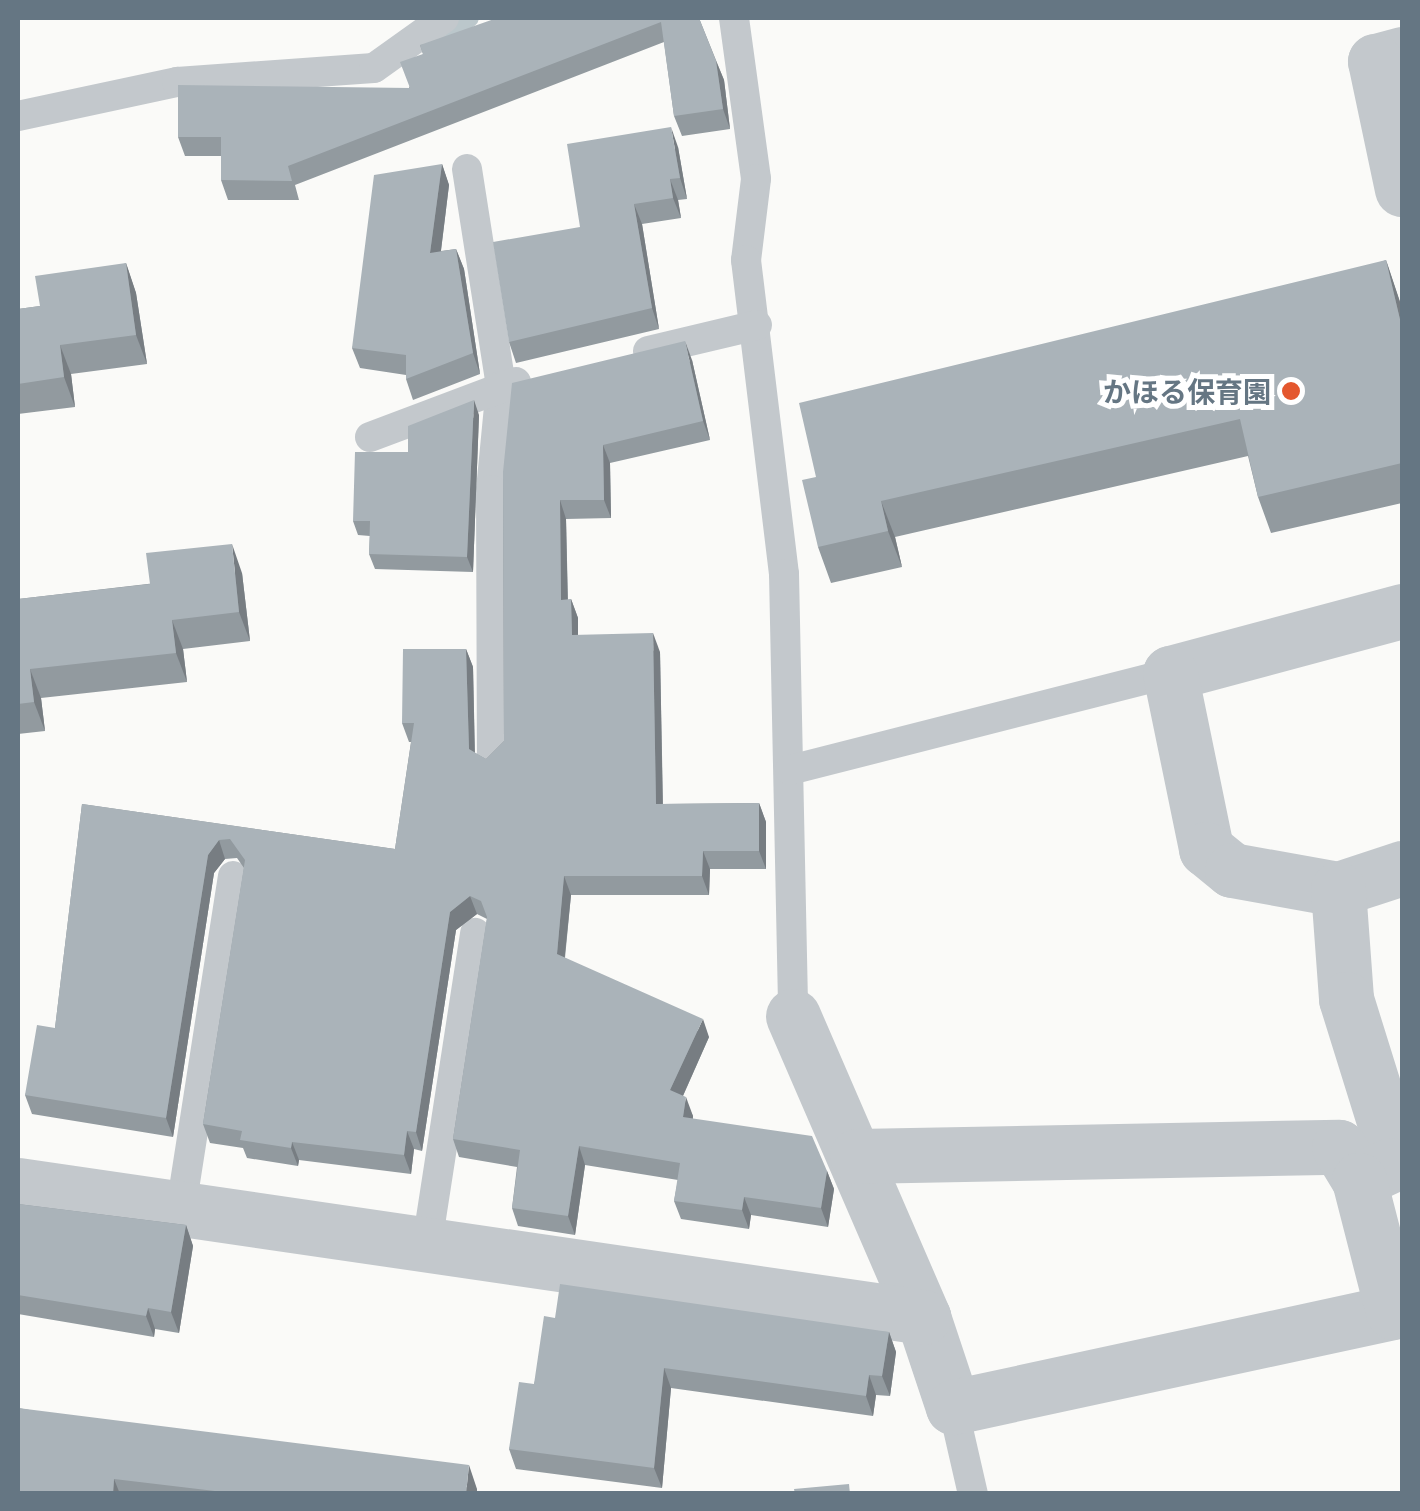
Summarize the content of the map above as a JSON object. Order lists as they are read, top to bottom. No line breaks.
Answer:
{"places":["かほる保育園"]}
